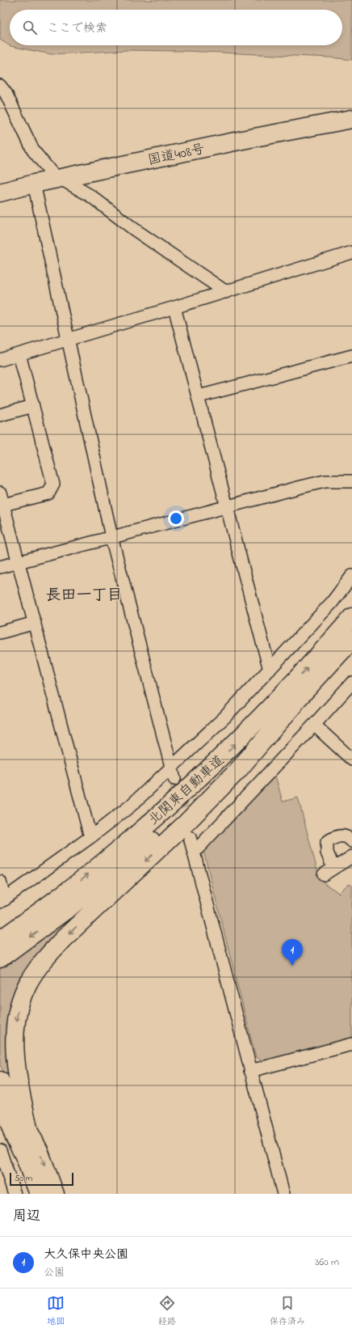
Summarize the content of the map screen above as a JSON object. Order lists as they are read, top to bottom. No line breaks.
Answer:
{"streets":{"highway":["国道408号","北関東自動車道"]},"districts":["長田一丁目"],"scale_bar":"50 m","page":{"search":"ここで検索","pins":"1","scale":"50 m","heading":"周辺","list":[{"mark":"1","name":"大久保中央公園","note":"公園","value":"360 m"}],"nav":["地図","経路","保存済み"]}}
